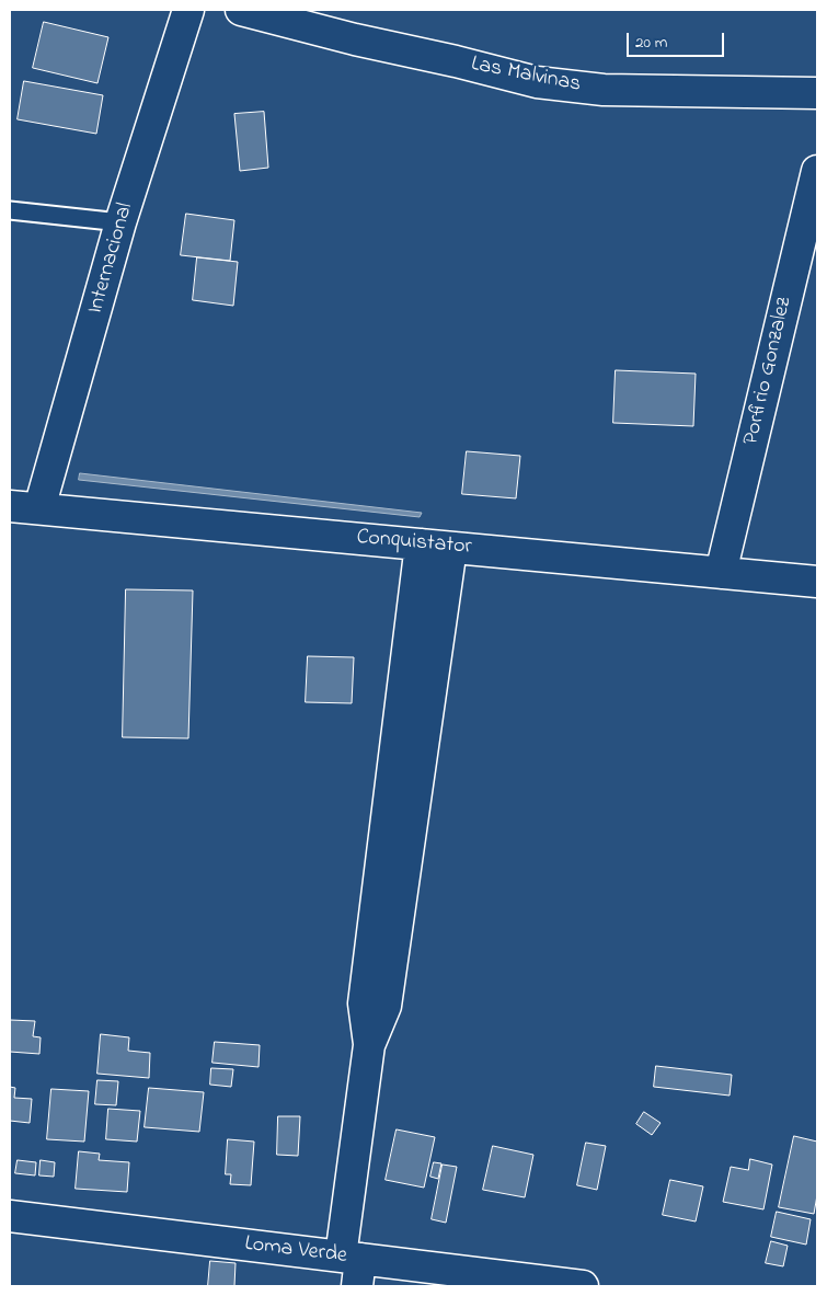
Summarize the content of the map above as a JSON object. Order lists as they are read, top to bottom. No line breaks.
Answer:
{"streets":{"street":["Las Malvinas","Internacional","Porfirio Gonzalez","Conquistator","Loma Verde"]},"crossings":[["Internacional","Conquistator"],["Porfirio Gonzalez","Conquistator"]],"scale_bar":"20 m"}
